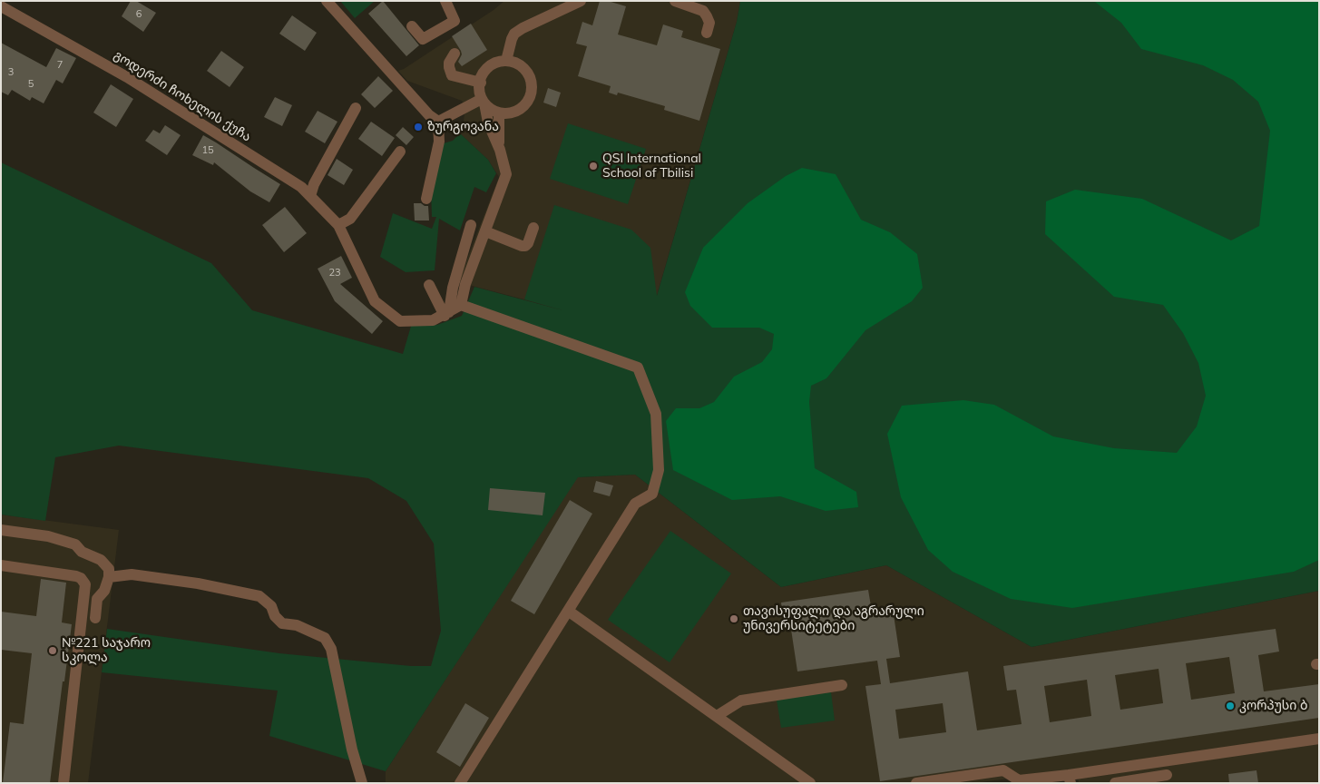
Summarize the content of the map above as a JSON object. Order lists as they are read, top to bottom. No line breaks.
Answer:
{"streets":{"street":["გოდერძი ჩოხელის ქუჩა"]},"places":["ზურგოვანა","QSI International School of Tbilisi","თავისუფალი და აგრარული უნივერსიტეტები","№221 საჯარო სკოლა","კორპუსი ბ"],"house_numbers":["6","7","3","5","15","23"]}
